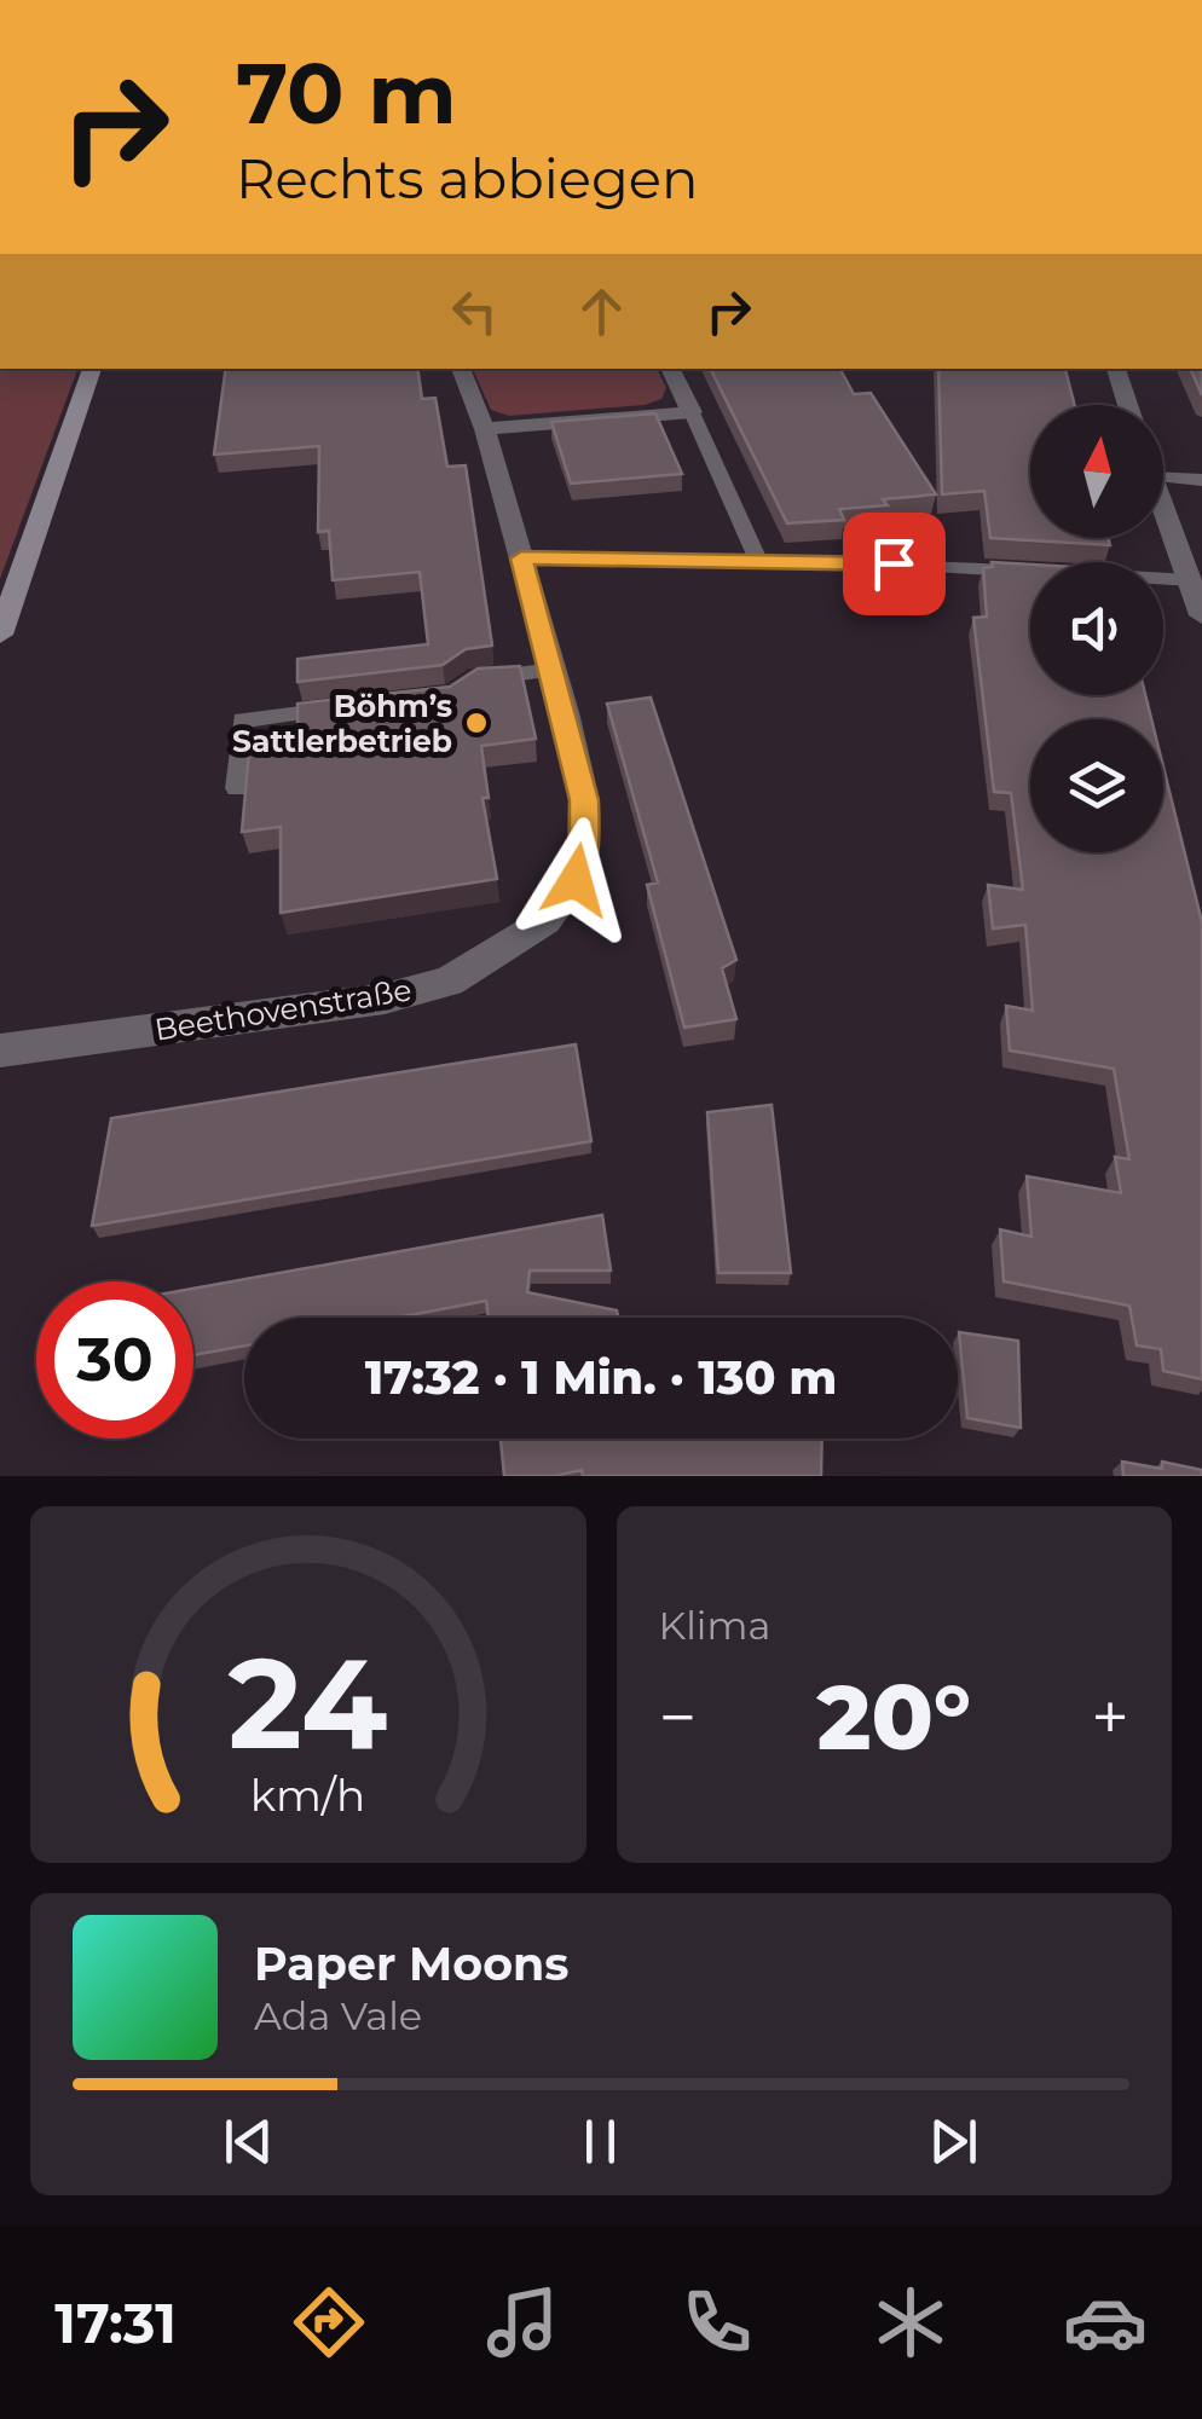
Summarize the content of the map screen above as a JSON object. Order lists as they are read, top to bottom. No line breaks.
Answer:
{"streets":{"street":["Beethovenstraße"]},"places":["Böhm’s Sattlerbetrieb"],"north":"top","page":{"turn":["70 m","Rechts abbiegen"],"limit":"30","trip":"17:32 · 1 Min. · 130 m","tile":"Klima","heat":["−","20°","+"],"song":["Paper Moons","Ada Vale"],"tabs":"17:31","gauge":["24","km/h"]}}
